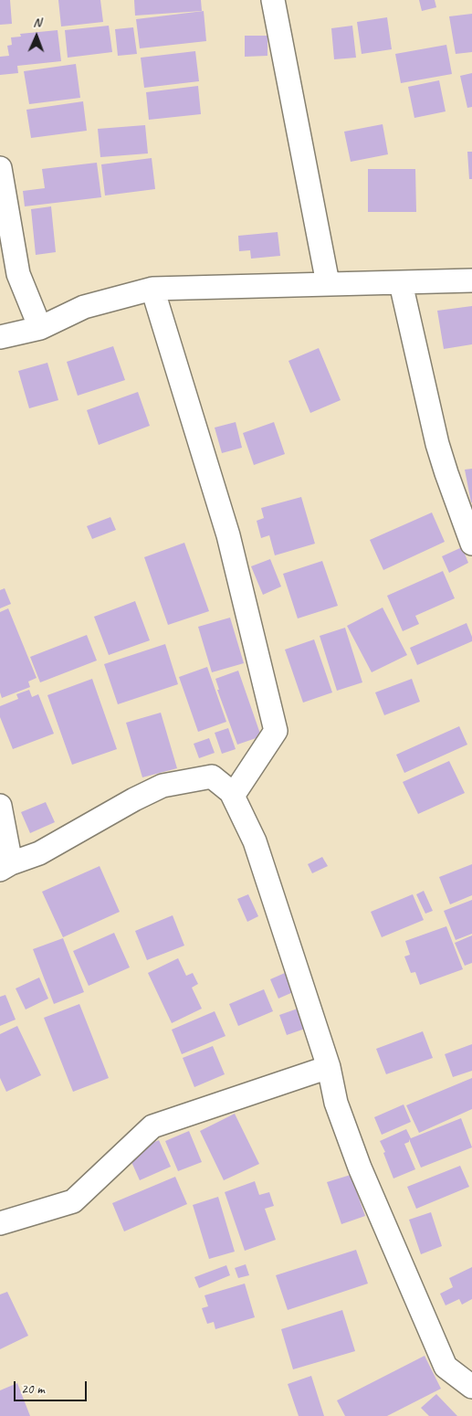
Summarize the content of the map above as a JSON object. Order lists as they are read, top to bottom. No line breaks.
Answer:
{"scale_bar":"20 m","north":"top"}
